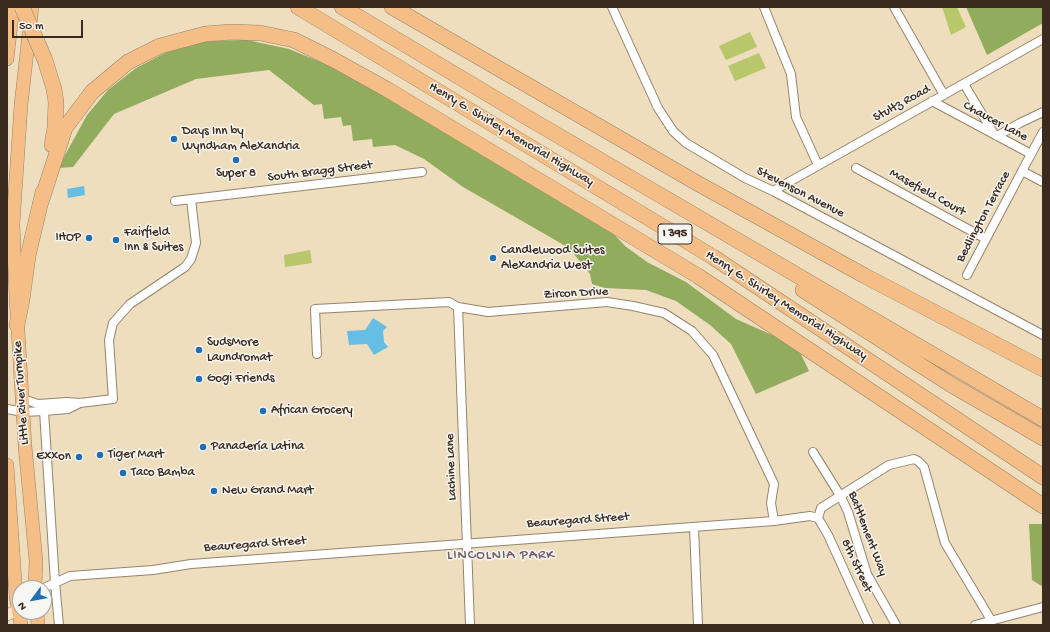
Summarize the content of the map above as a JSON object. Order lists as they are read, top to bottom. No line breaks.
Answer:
{"streets":{"highway":["Henry G. Shirley Memorial Highway","I 395"],"main road":["Little River Turnpike"],"street":["Stultz Road","Chaucer Lane","South Bragg Street","Stevenson Avenue","Masefield Court","Bedlington Terrace","Zircon Drive","Lachine Lane","Beauregard Street","Battlement Way","8th Street"]},"crossings":[["Stultz Road","Chaucer Lane"],["Stultz Road","Stevenson Avenue"],["Chaucer Lane","Bedlington Terrace"],["Masefield Court","Bedlington Terrace"],["Zircon Drive","Lachine Lane"],["Zircon Drive","Beauregard Street"],["Lachine Lane","Beauregard Street"],["Beauregard Street","8th Street"]],"districts":["LINCOLNIA PARK"],"places":["Days Inn by Wyndham Alexandria","Super 8","IHOP","Fairfield Inn & Suites","Candlewood Suites Alexandria West","SudsMore Laundromat","Gogi Friends","African Grocery","Panadería Latina","Tiger Mart","Exxon","Taco Bamba","New Grand Mart"],"scale_bar":"50 m","north":"bottom left"}
